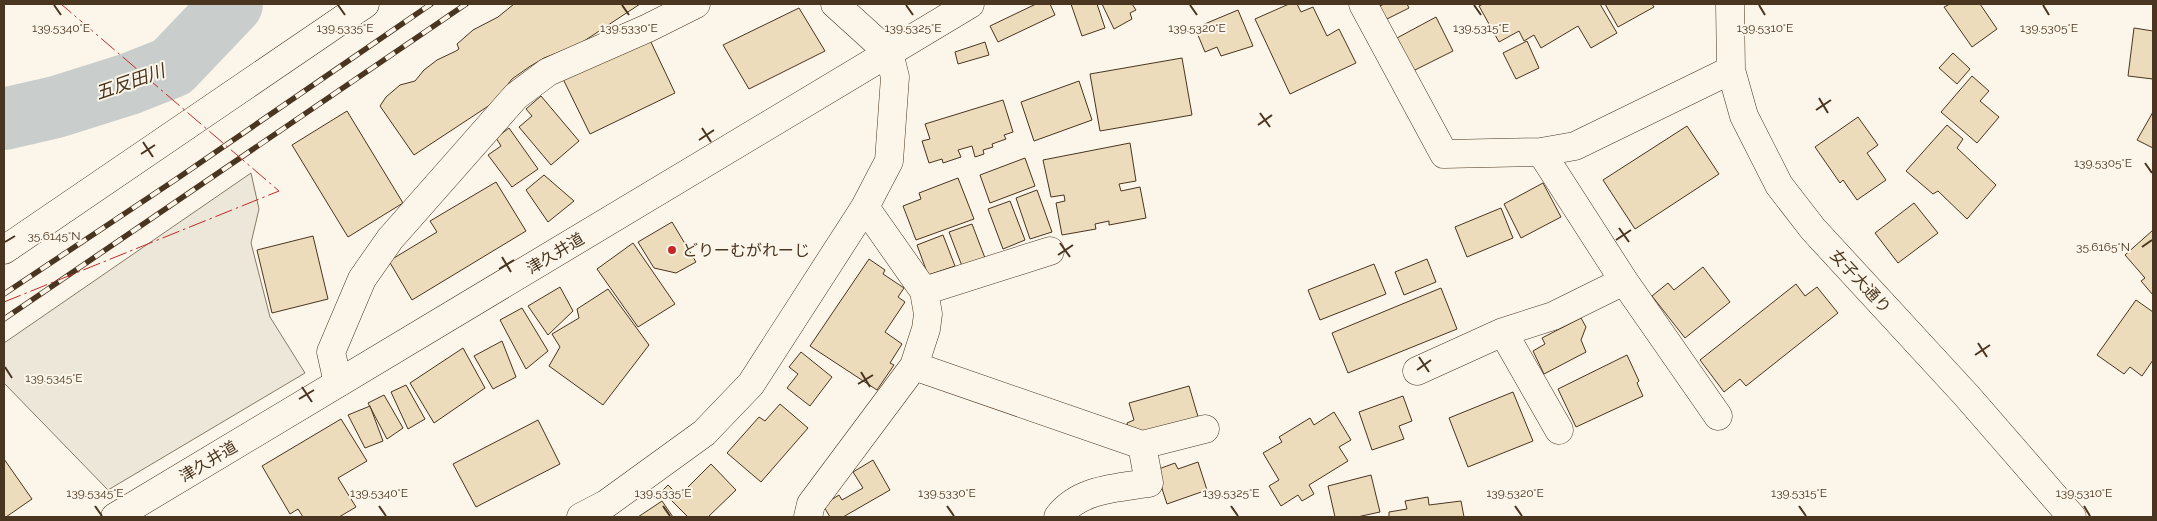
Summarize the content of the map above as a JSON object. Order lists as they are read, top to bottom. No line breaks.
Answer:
{"streets":{"street":["津久井道","女子大通り"]},"water":["五反田川"],"places":["どりーむがれーじ"],"coordinates":["139.5340°E","139.5335°E","139.5330°E","139.5325°E","139.5320°E","139.5310°E","139.5305°E","139.5315°E","35.6145°N","35.6165°N","139.5345°E"]}
